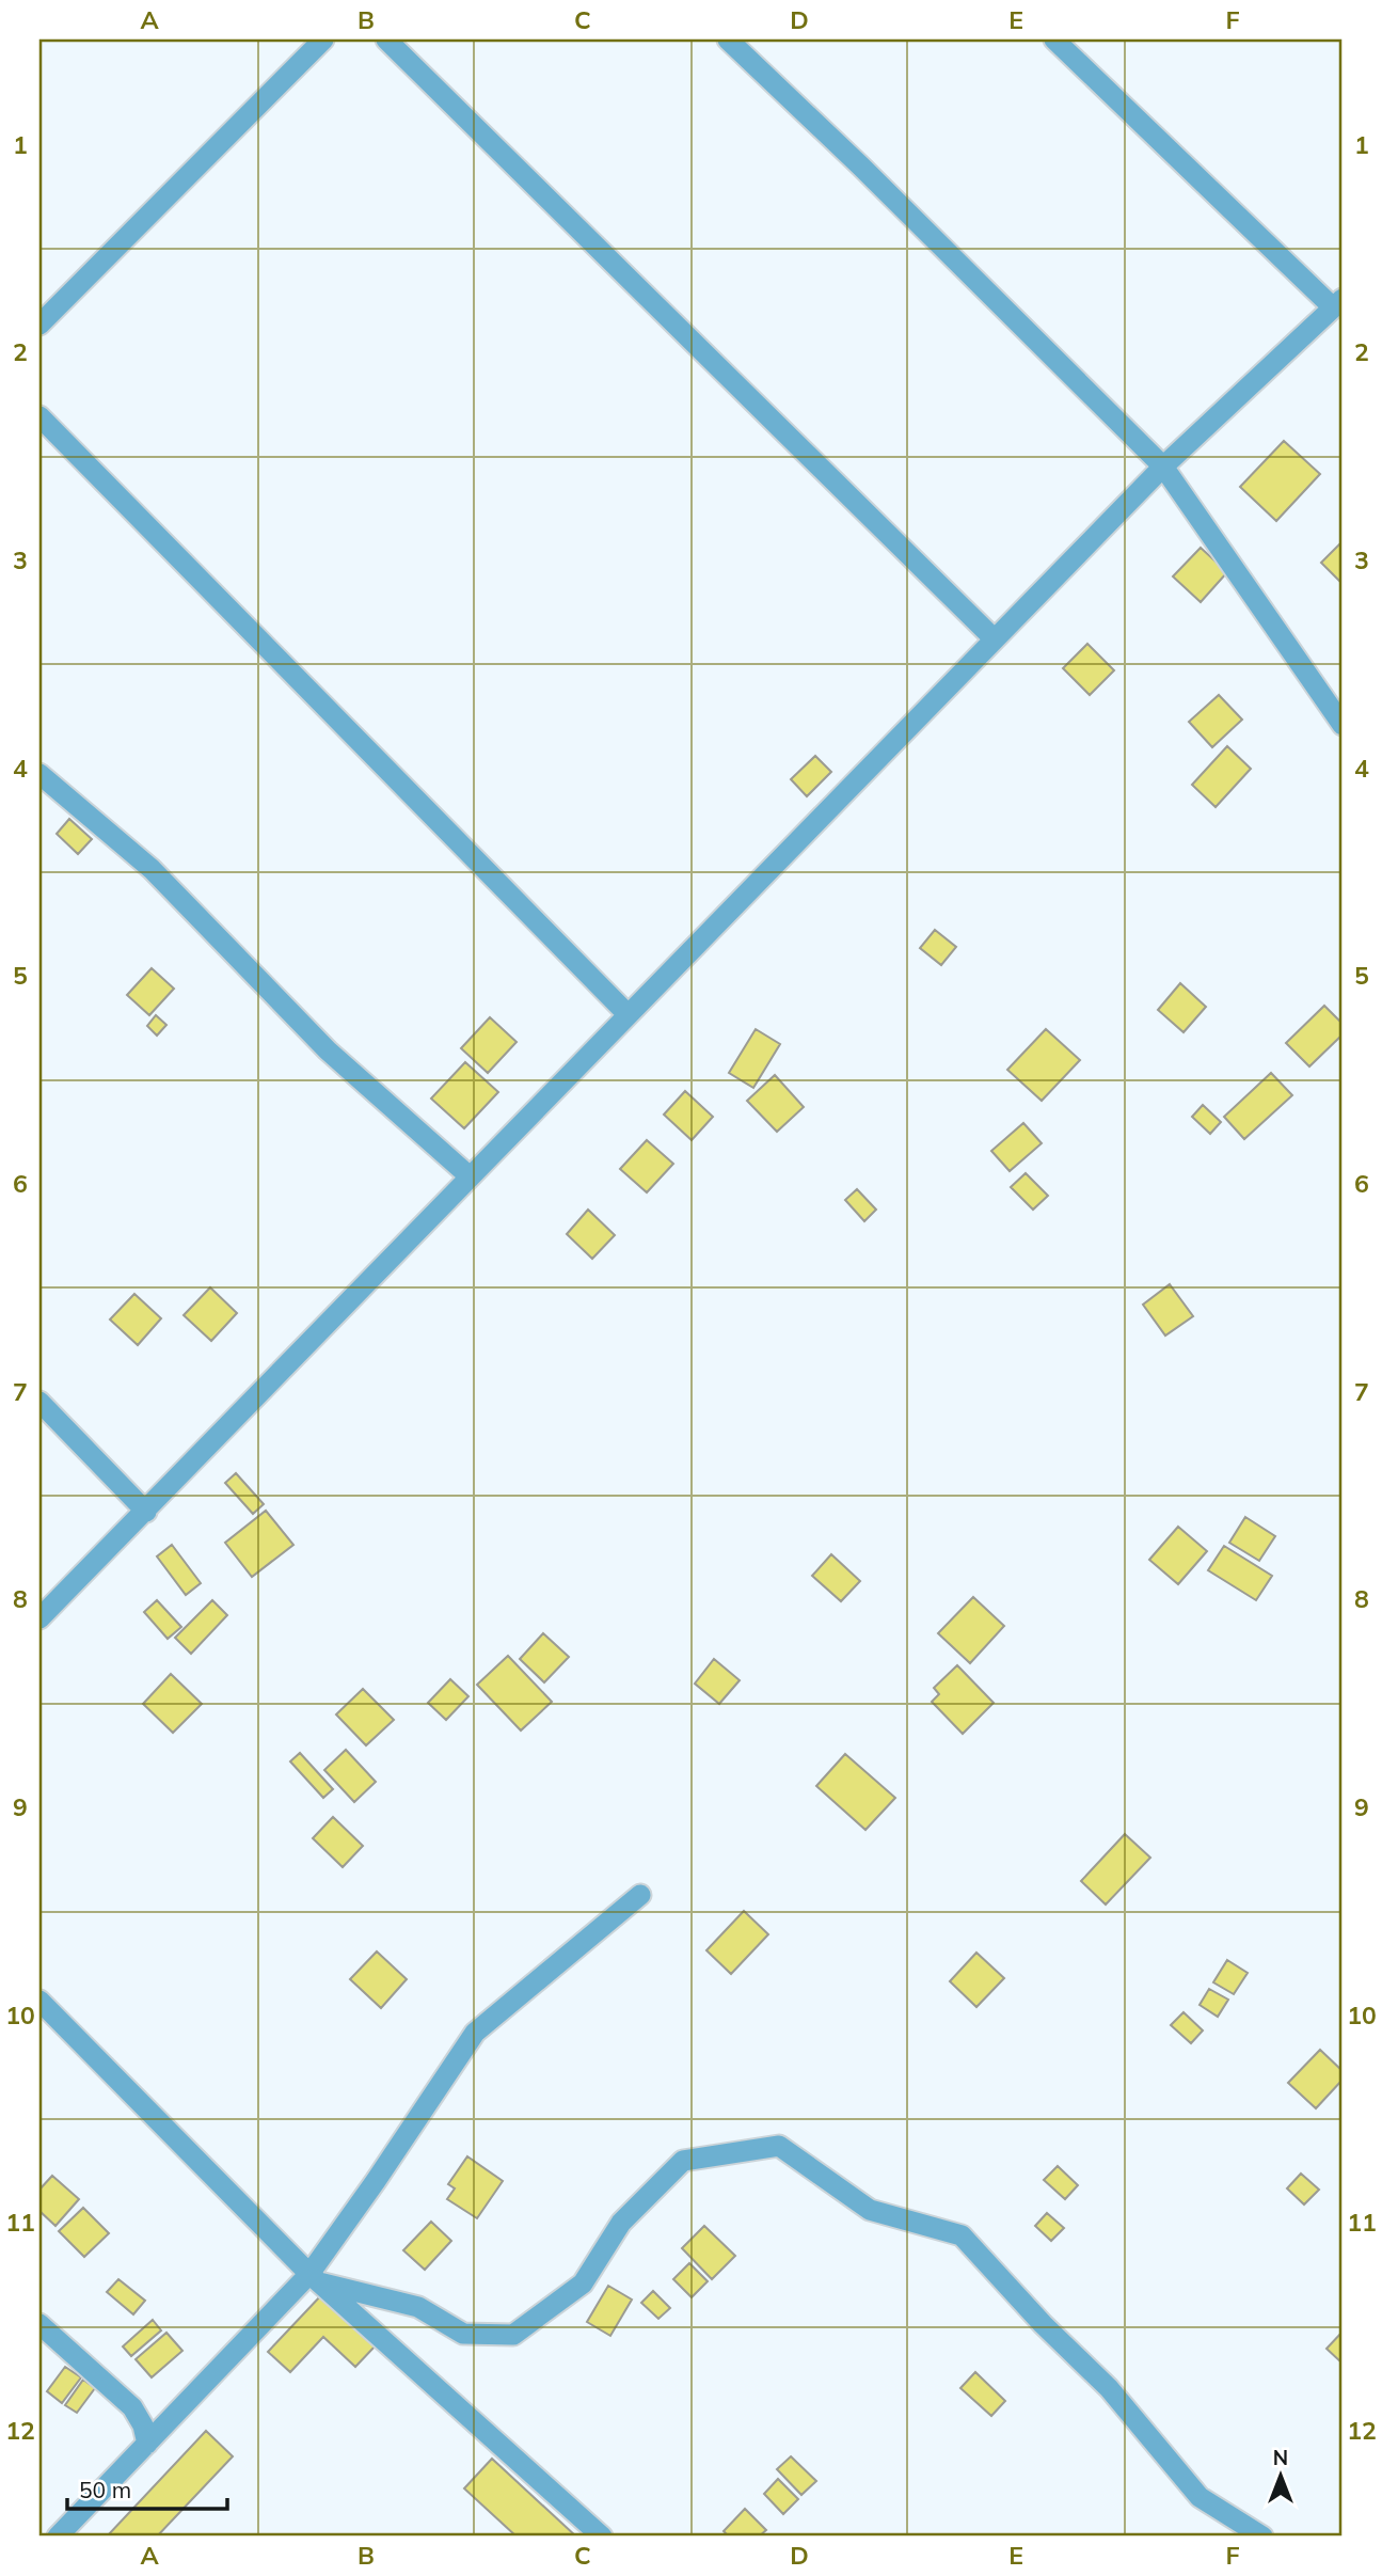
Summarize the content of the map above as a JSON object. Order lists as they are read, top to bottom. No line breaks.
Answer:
{"scale_bar":"50 m","north":"top","grid":{"columns":["A","B","C","D","E","F"],"rows":["1","2","3","4","5","6","7","8","9","10","11","12"]}}
